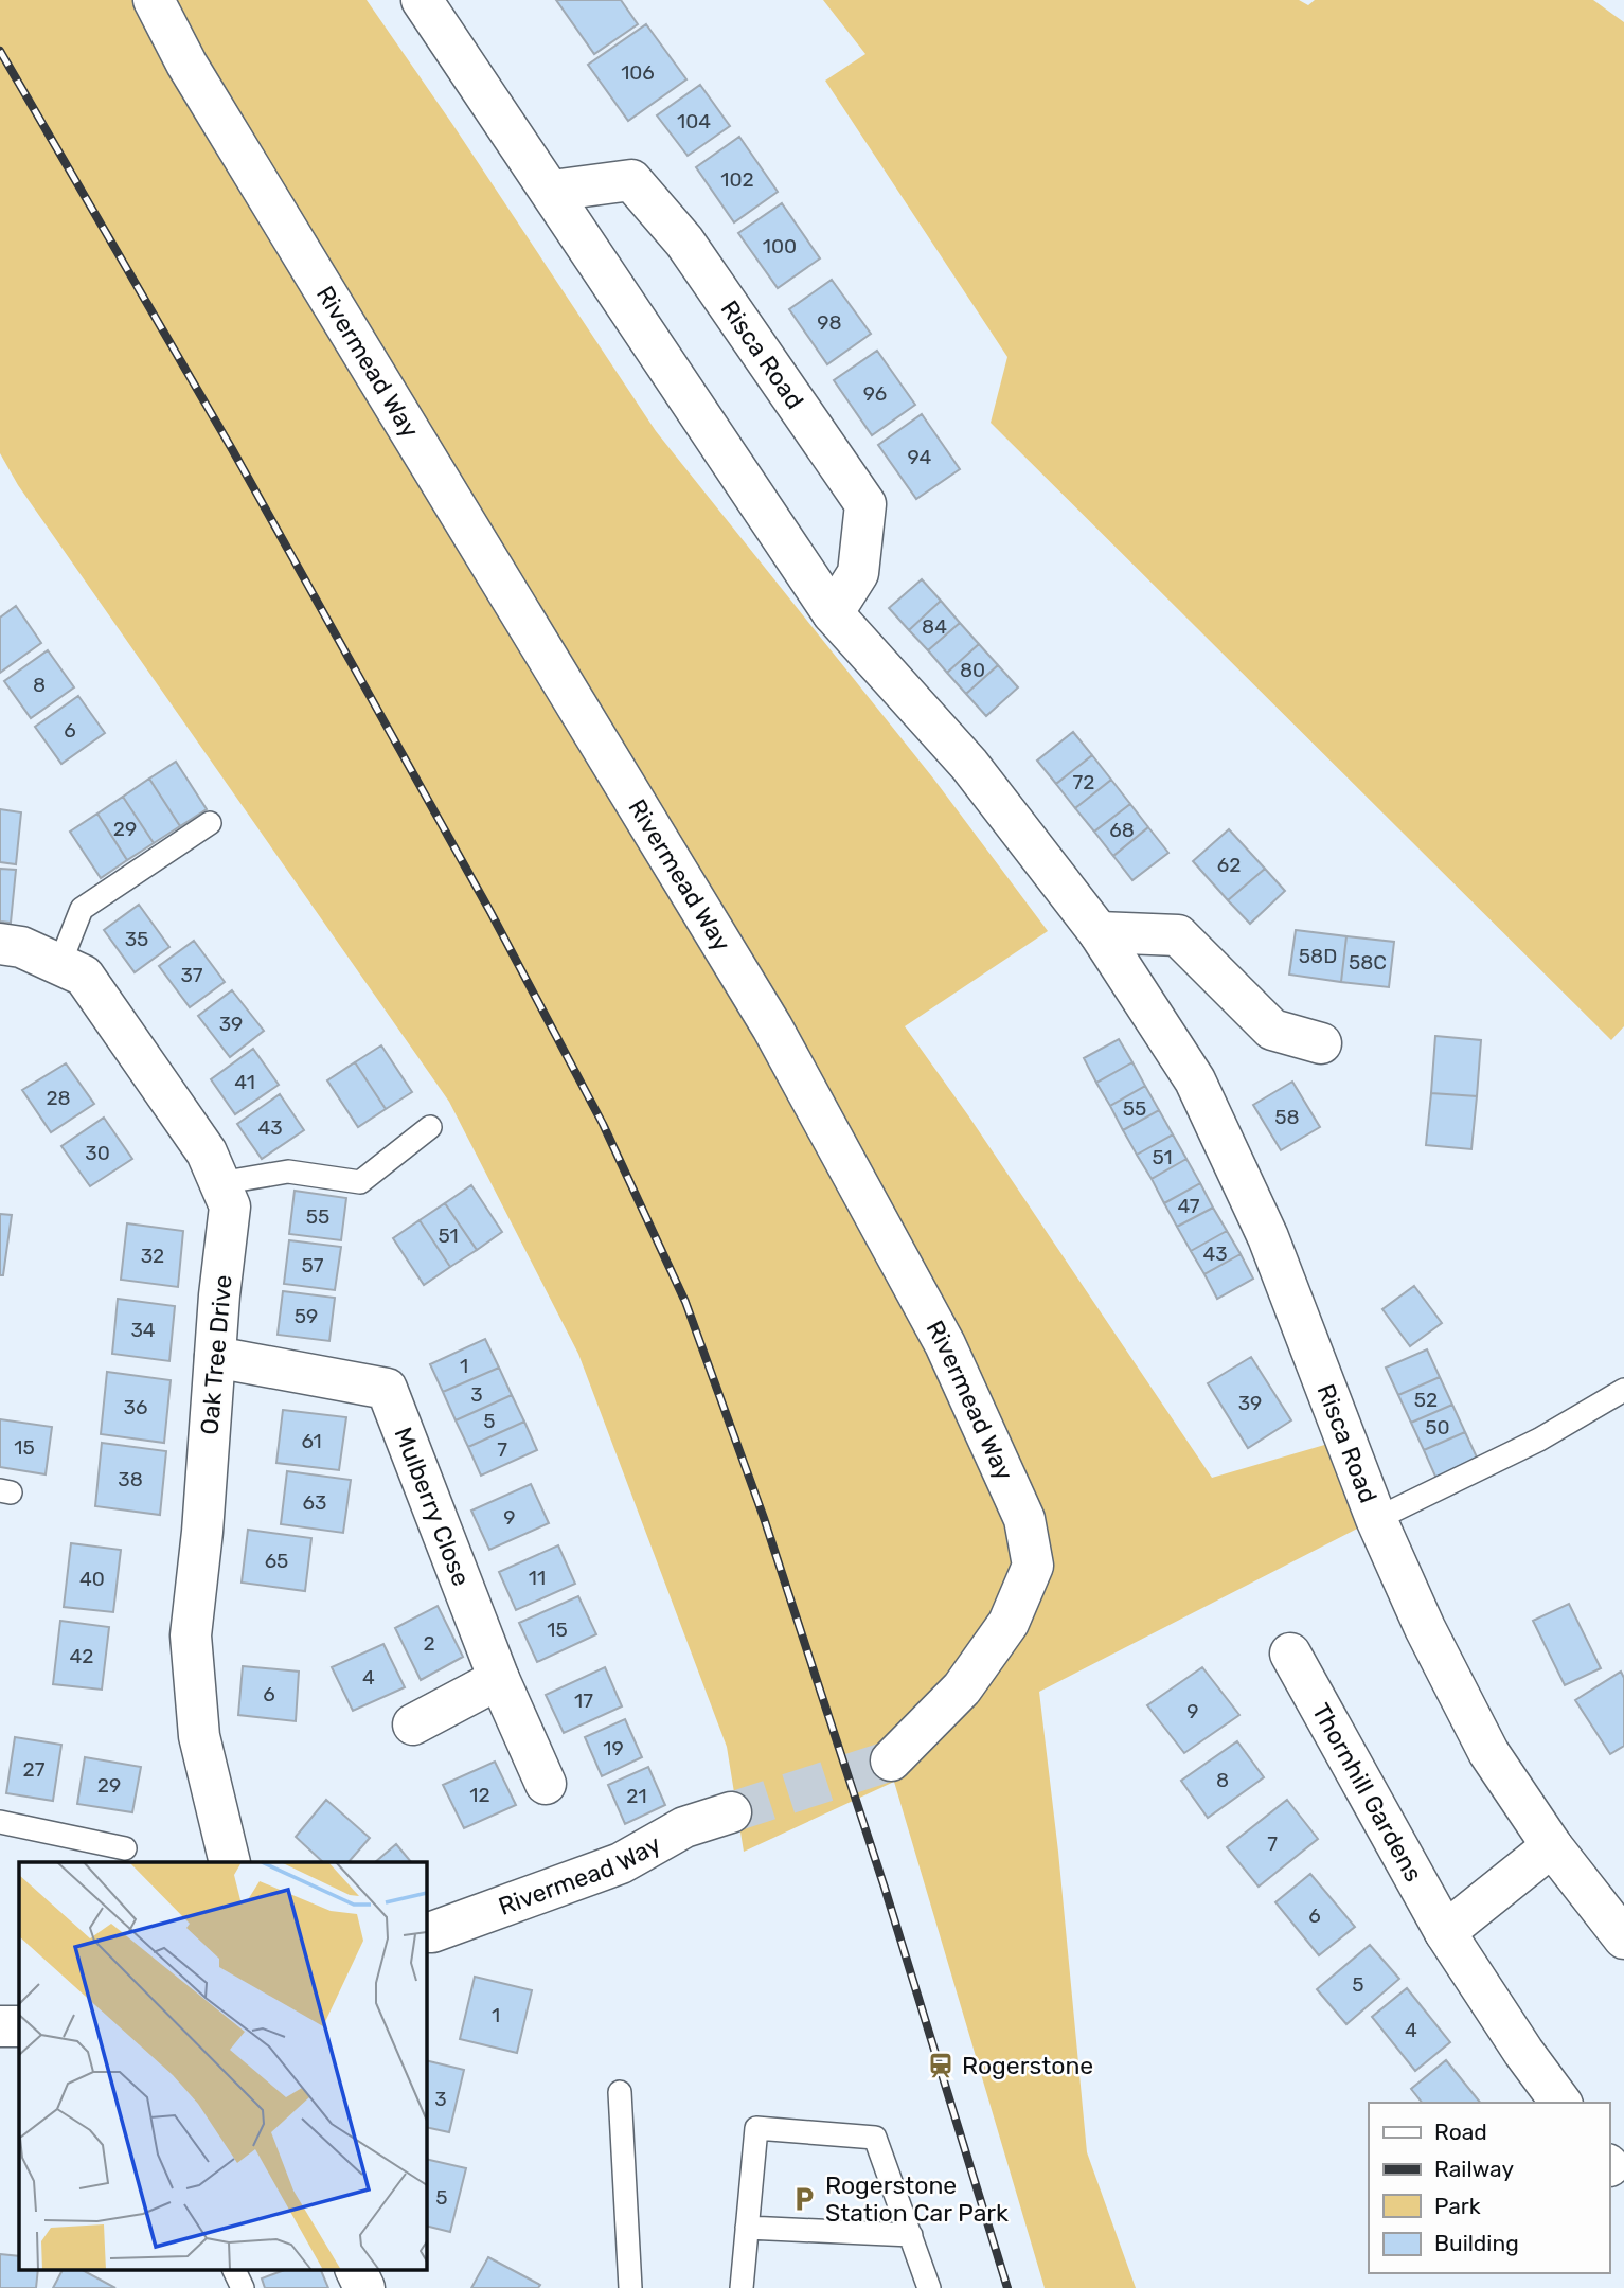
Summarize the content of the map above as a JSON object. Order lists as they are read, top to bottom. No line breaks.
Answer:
{"streets":{"street":["Risca Road","Rivermead Way","Oak Tree Drive","Mulberry Close","Thornhill Gardens"]},"crossings":[["Oak Tree Drive","Mulberry Close"]],"places":{"station":["Rogerstone"],"parking":["Rogerstone Station Car Park"]},"house_numbers":["106","104","102","100","98","96","94","84","80","8","6","72","29","68","62","35","58D","58C","37","39","41","28","55","58","43","30","51","47","55","51","43","32","57","59","34","1","3","52","39","36","5","50","61","15","7","38","63","9","65","11","40","15","2","42","4","6","17","9","19","27","8","29","12","21","7","6","5","1","4","3","5"],"legend":["Road","Railway","Park","Building"]}
